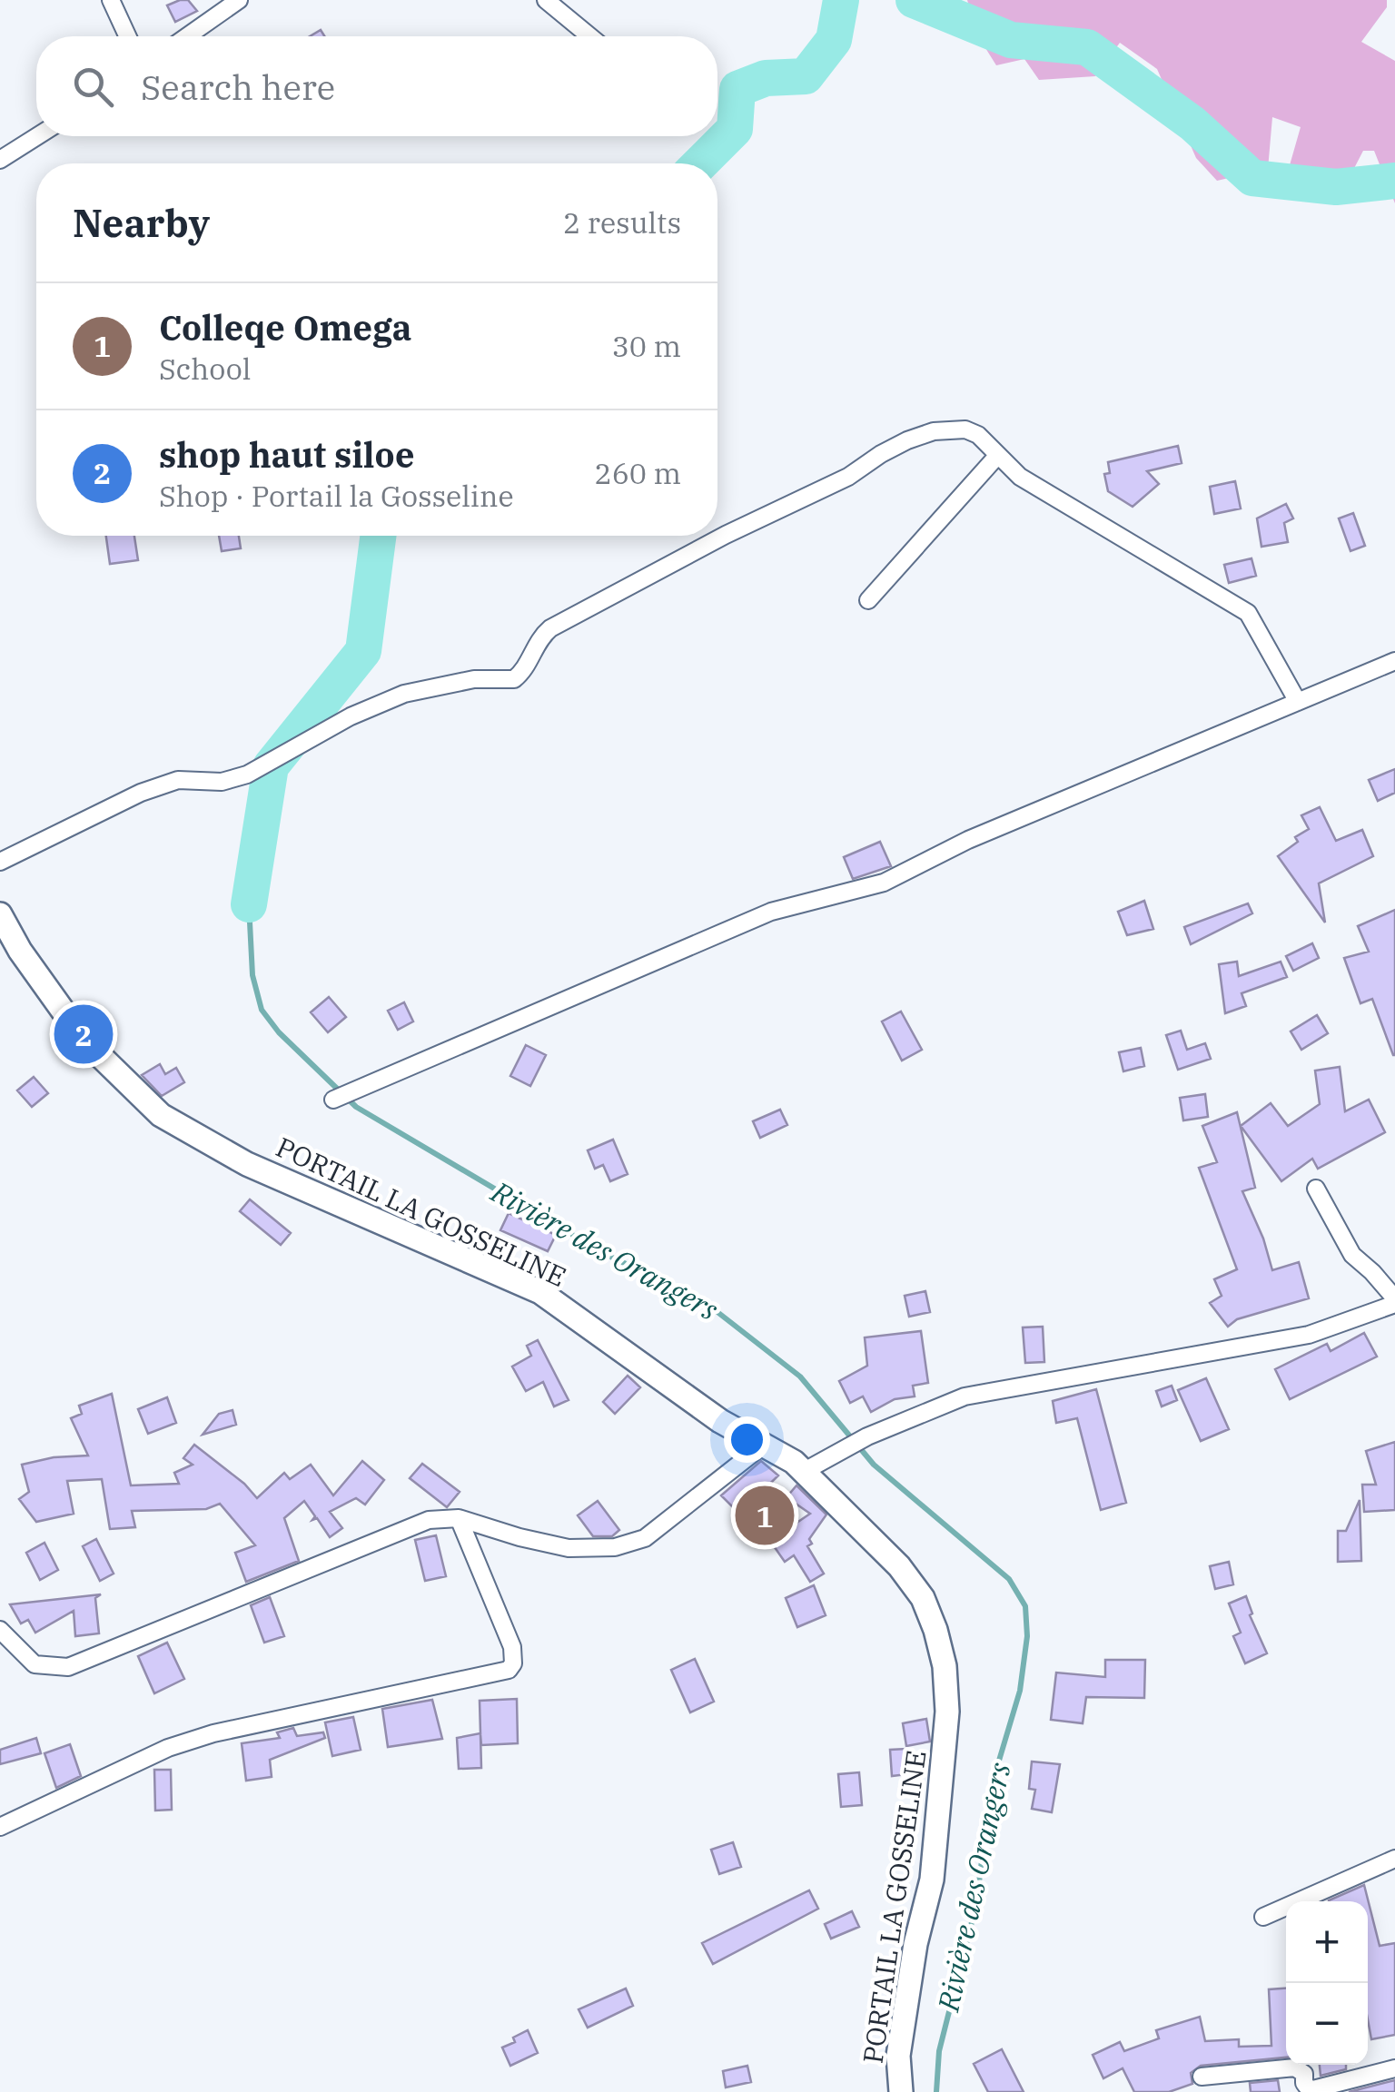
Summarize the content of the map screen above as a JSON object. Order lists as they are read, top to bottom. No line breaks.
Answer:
{"streets":{"street":["PORTAIL LA GOSSELINE"]},"water":["Rivière des Orangers"],"page":{"search":"Search here","heading":["Nearby","2 results"],"list":[{"mark":"1","name":"Colleqe Omega","note":"School","value":"30 m"},{"mark":"2","name":"shop haut siloe","note":"Shop · Portail la Gosseline","value":"260 m"}],"pins":["2","1"],"map_buttons":["+","−"]}}
